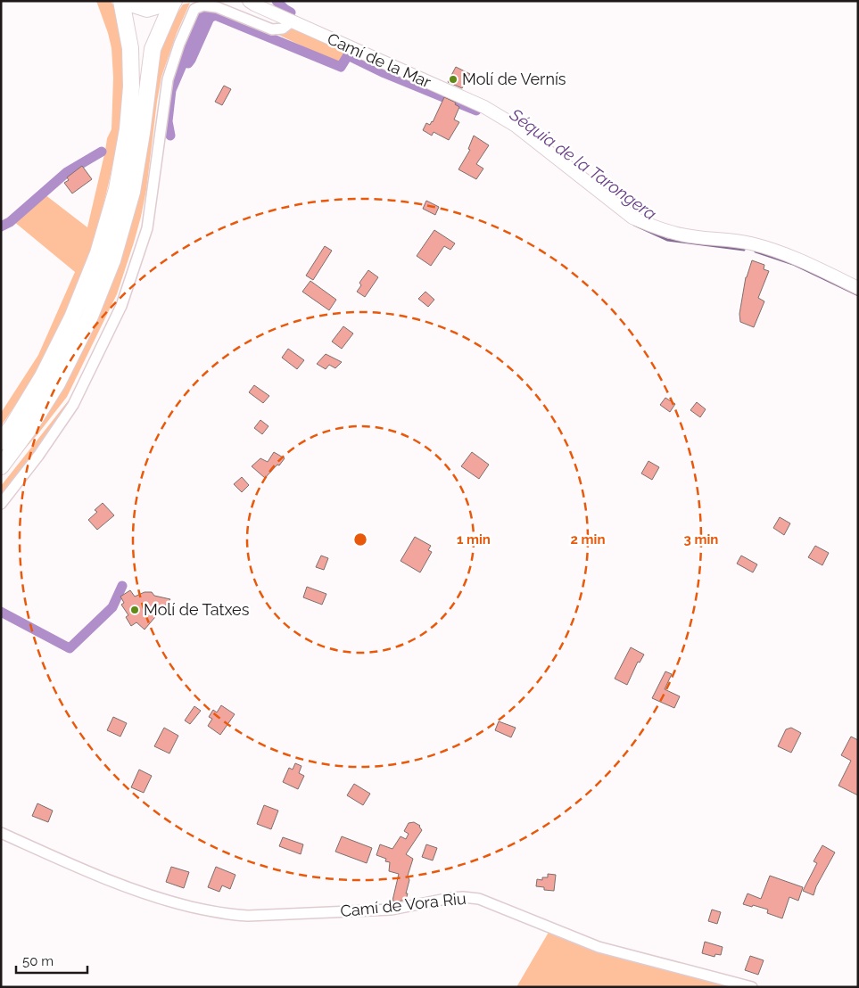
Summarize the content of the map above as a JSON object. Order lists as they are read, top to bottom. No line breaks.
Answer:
{"streets":{"street":["Camí de la Mar","Camí de Vora Riu"]},"water":["Séquia de la Tarongera"],"places":["Molí de Vernís","Molí de Tatxes"],"scale_bar":"50 m","rings":["1 min","2 min","3 min"]}
